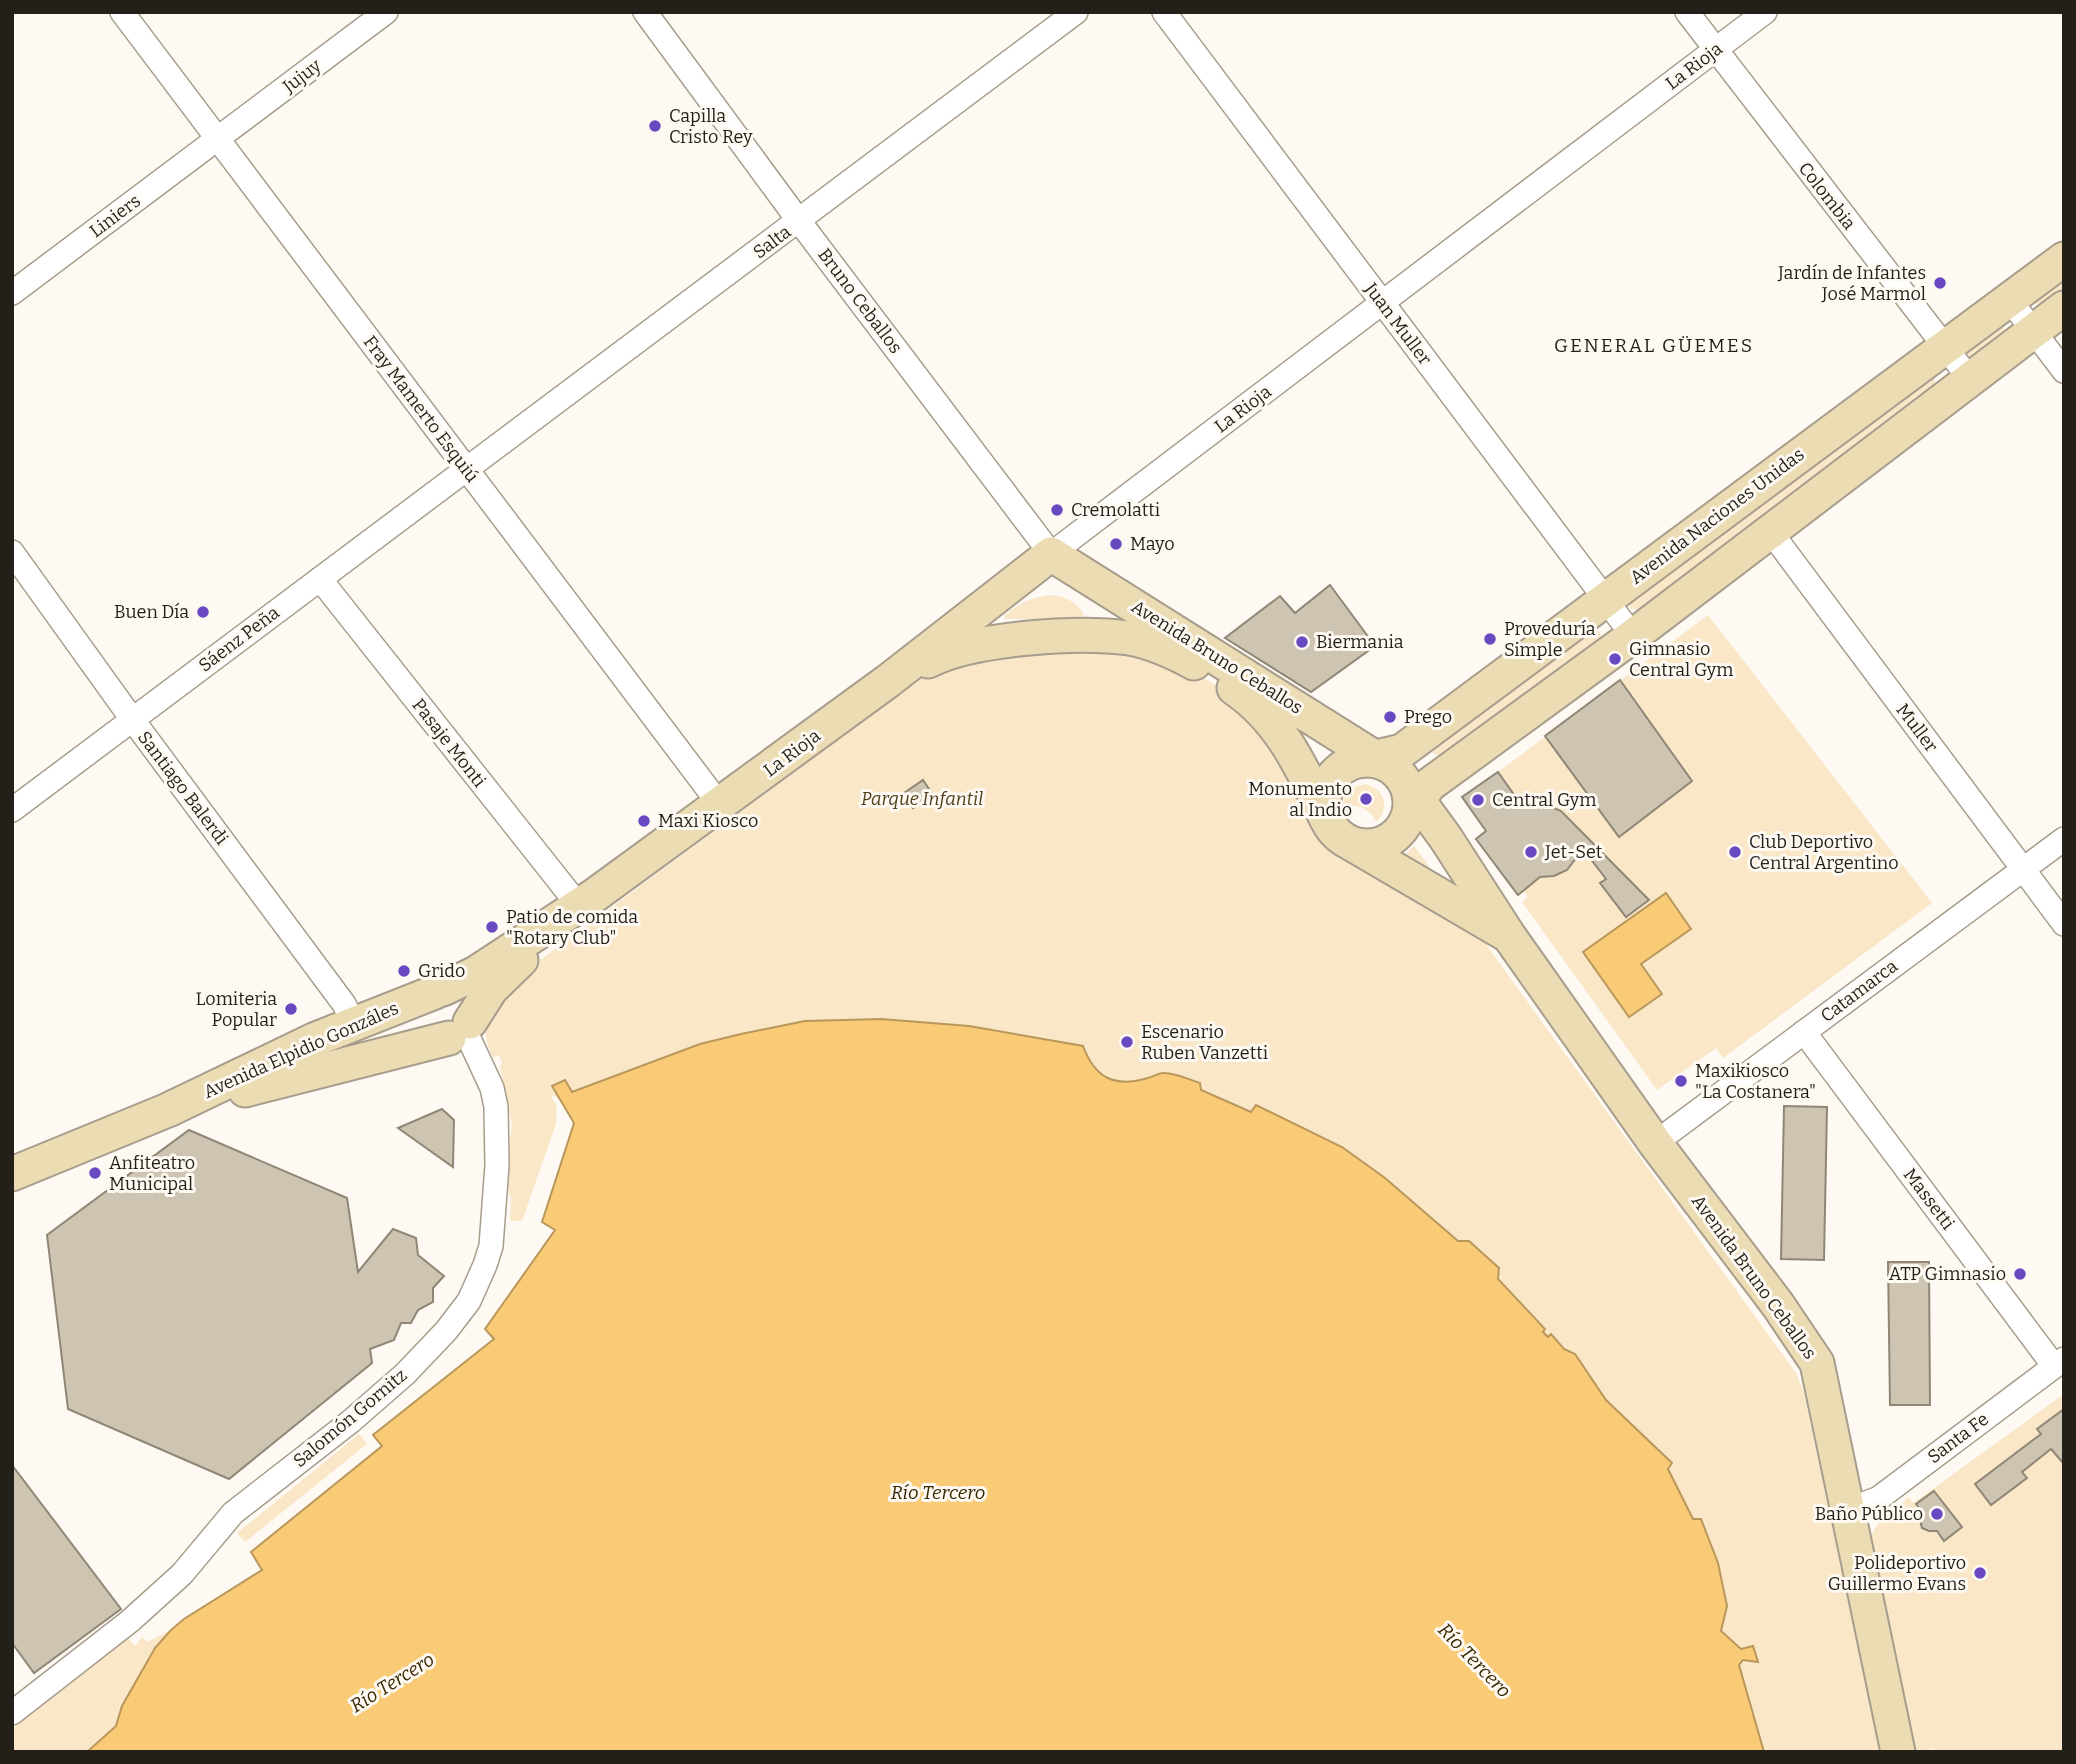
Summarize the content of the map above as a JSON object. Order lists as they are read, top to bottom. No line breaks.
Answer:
{"streets":{"main road":["La Rioja","Avenida Naciones Unidas","Avenida Bruno Ceballos","Avenida Elpidio Gonzáles"],"street":["Jujuy","Colombia","Liniers","Salta","Bruno Ceballos","Juan Muller","Fray Mamerto Esquiú","Sáenz Peña","Muller","Pasaje Monti","Santiago Balerdi","Catamarca","Massetti","Salomón Gornitz","Santa Fe"]},"crossings":[["La Rioja","Colombia"],["La Rioja","Bruno Ceballos"],["La Rioja","Juan Muller"],["La Rioja","Fray Mamerto Esquiú"],["La Rioja","Avenida Bruno Ceballos"],["La Rioja","Avenida Elpidio Gonzáles"],["Jujuy","Liniers"],["Jujuy","Fray Mamerto Esquiú"],["Colombia","Avenida Naciones Unidas"],["Liniers","Fray Mamerto Esquiú"],["Salta","Bruno Ceballos"],["Salta","Fray Mamerto Esquiú"],["Salta","Sáenz Peña"],["Bruno Ceballos","Avenida Bruno Ceballos"],["Juan Muller","Avenida Naciones Unidas"],["Fray Mamerto Esquiú","Sáenz Peña"],["Fray Mamerto Esquiú","Avenida Elpidio Gonzáles"],["Avenida Naciones Unidas","Avenida Bruno Ceballos"],["Sáenz Peña","Pasaje Monti"],["Sáenz Peña","Santiago Balerdi"],["Avenida Bruno Ceballos","Catamarca"],["Avenida Bruno Ceballos","Santa Fe"],["Muller","Catamarca"],["Pasaje Monti","Avenida Elpidio Gonzáles"],["Santiago Balerdi","Avenida Elpidio Gonzáles"],["Catamarca","Massetti"],["Avenida Elpidio Gonzáles","Salomón Gornitz"],["Massetti","Santa Fe"]],"districts":["GENERAL GÜEMES"],"water":["Río Tercero"],"parks":["Parque Infantil"],"places":["Capilla Cristo Rey","Jardín de Infantes José Marmol","Cremolatti","Mayo","Buen Día","Proveduría Simple","Biermania","Gimnasio Central Gym","Prego","Monumento al Indio","Central Gym","Maxi Kiosco","Jet-Set","Club Deportivo Central Argentino","Patio de comida \"Rotary Club\"","Grido","Lomiteria Popular","Escenario Ruben Vanzetti","Maxikiosco \"La Costanera\"","Anfiteatro Municipal","ATP Gimnasio","Baño Público","Polideportivo Guillermo Evans"]}
